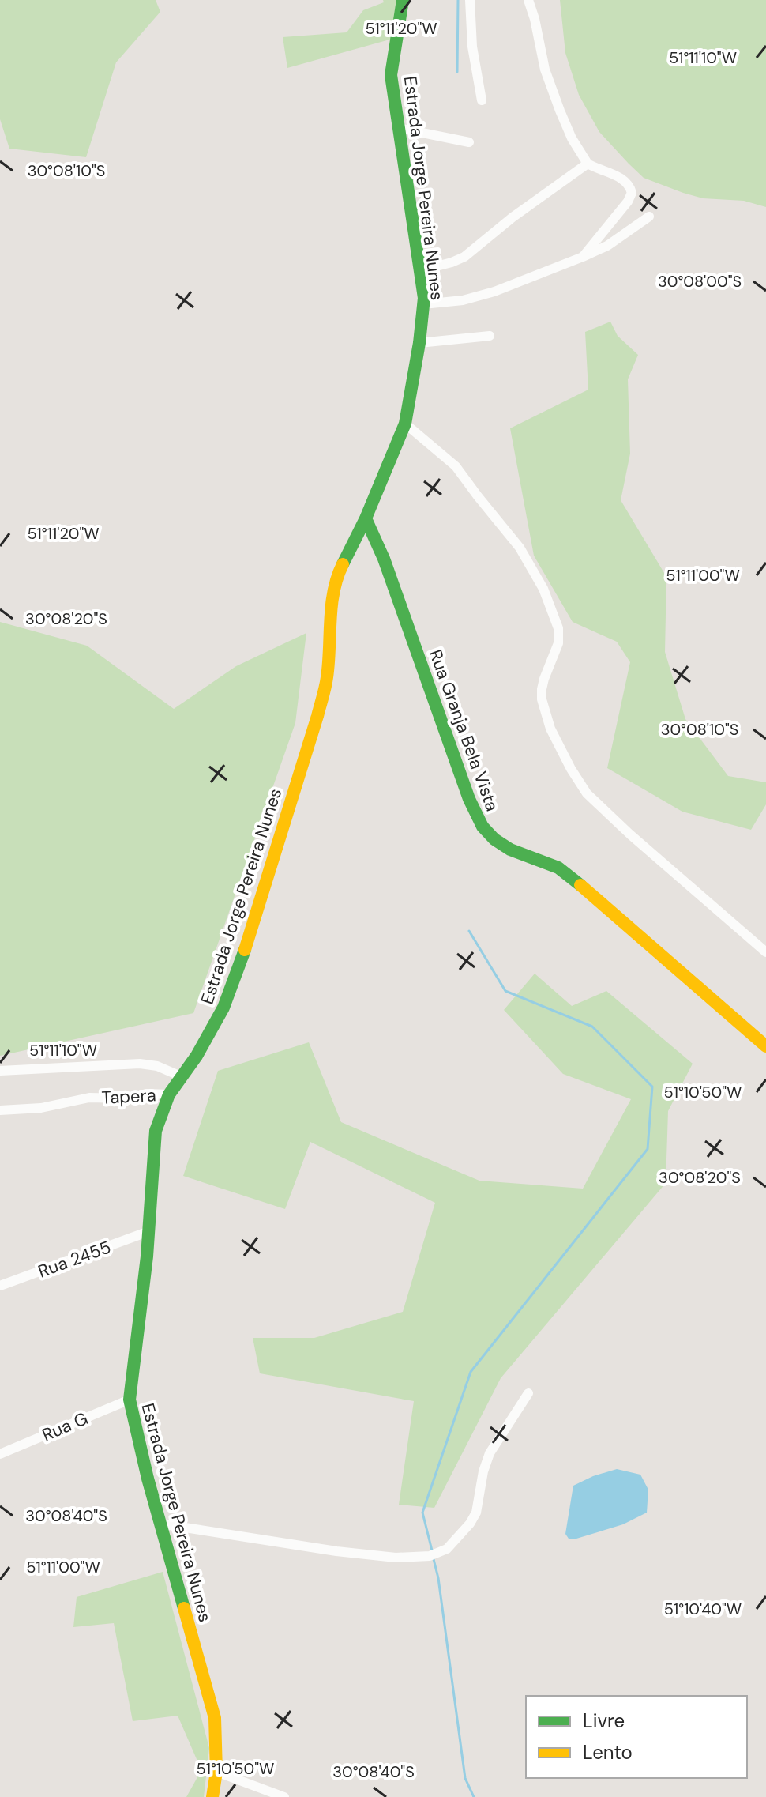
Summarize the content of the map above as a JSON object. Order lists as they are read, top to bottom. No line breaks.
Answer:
{"streets":{"street":["Estrada Jorge Pereira Nunes","Rua Granja Bela Vista","Tapera","Rua 2455","Rua G"]},"crossings":[["Estrada Jorge Pereira Nunes","Rua Granja Bela Vista"],["Estrada Jorge Pereira Nunes","Tapera"],["Estrada Jorge Pereira Nunes","Rua 2455"],["Estrada Jorge Pereira Nunes","Rua G"]],"legend":["Livre","Lento"],"coordinates":["51°11'20\"W","51°11'10\"W","30°08'10\"S","30°08'00\"S","51°11'00\"W","30°08'20\"S","51°10'50\"W","30°08'40\"S","51°10'40\"W"]}
